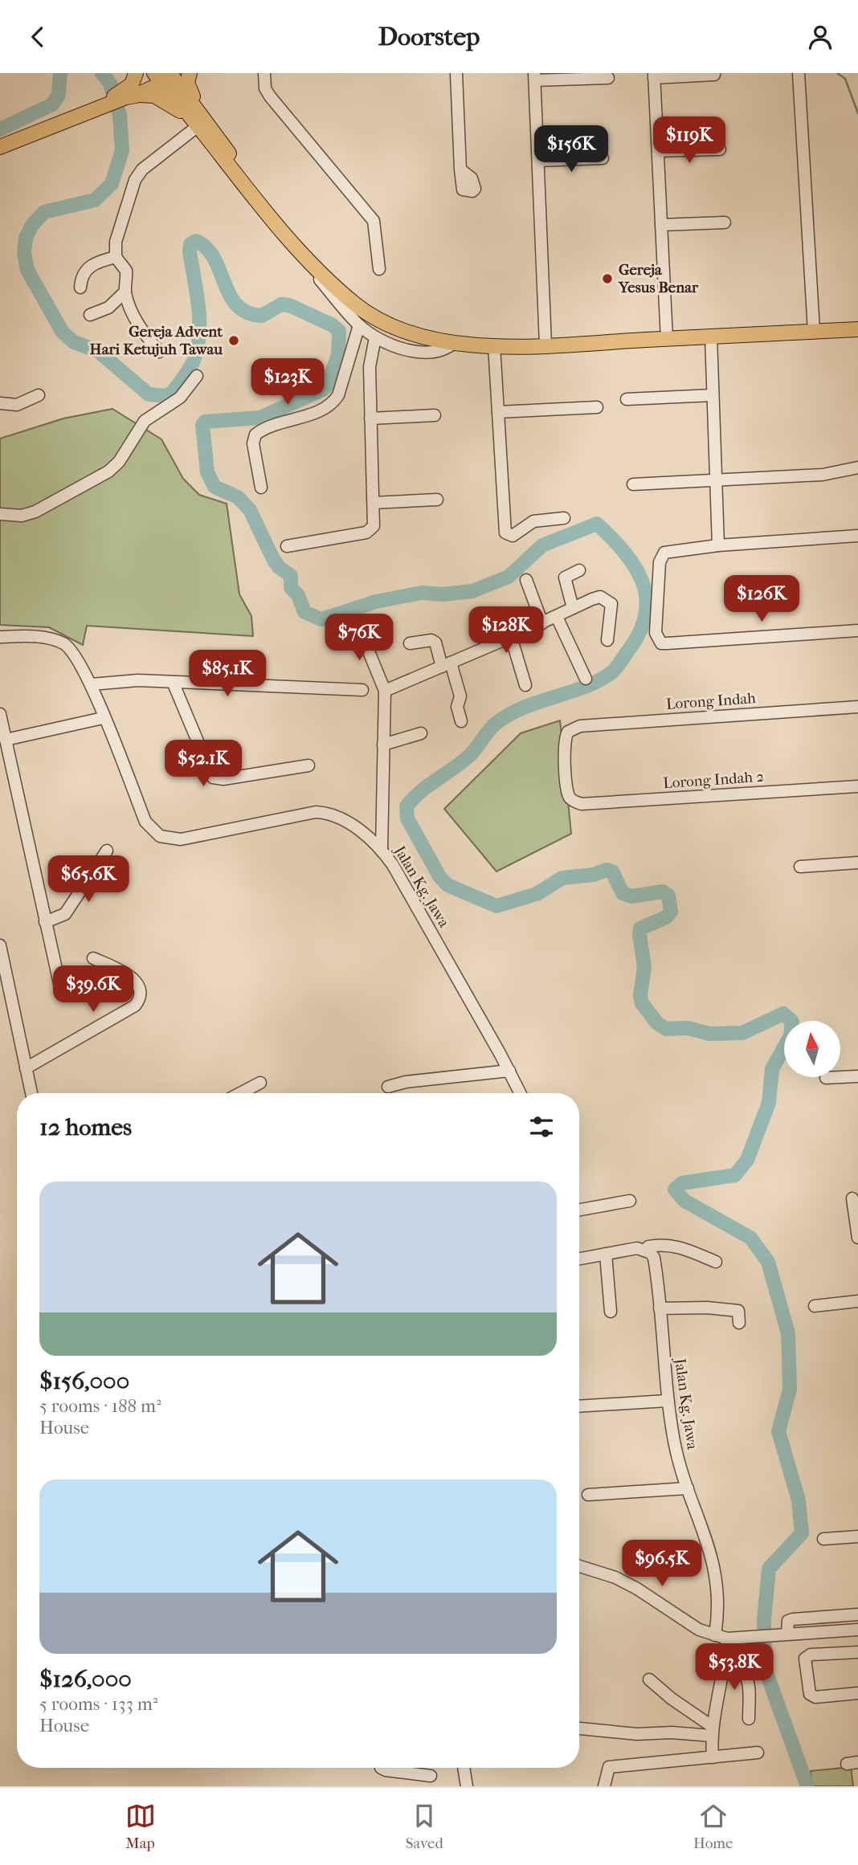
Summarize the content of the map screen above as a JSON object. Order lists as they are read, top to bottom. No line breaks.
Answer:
{"streets":{"street":["Lorong Indah","Lorong Indah 2","Jalan Kg. Jawa"]},"crossings":[["Lorong Indah","Lorong Indah 2"]],"places":["Gereja Yesus Benar","Gereja Advent Hari Ketujuh Tawau"],"north":"top","page":{"header":"Doorstep","price":["$119K","$156K","$123K","$126K","$128K","$76K","$85.1K","$52.1K","$65.6K","$39.6K","$96.5K","$53.8K"],"heading":"12 homes","list":[{"name":"$156,000","note":"5 rooms · 188 m² · House"},{"name":"$126,000","note":"5 rooms · 133 m² · House"}],"tabs":["Map","Saved","Home"]}}
